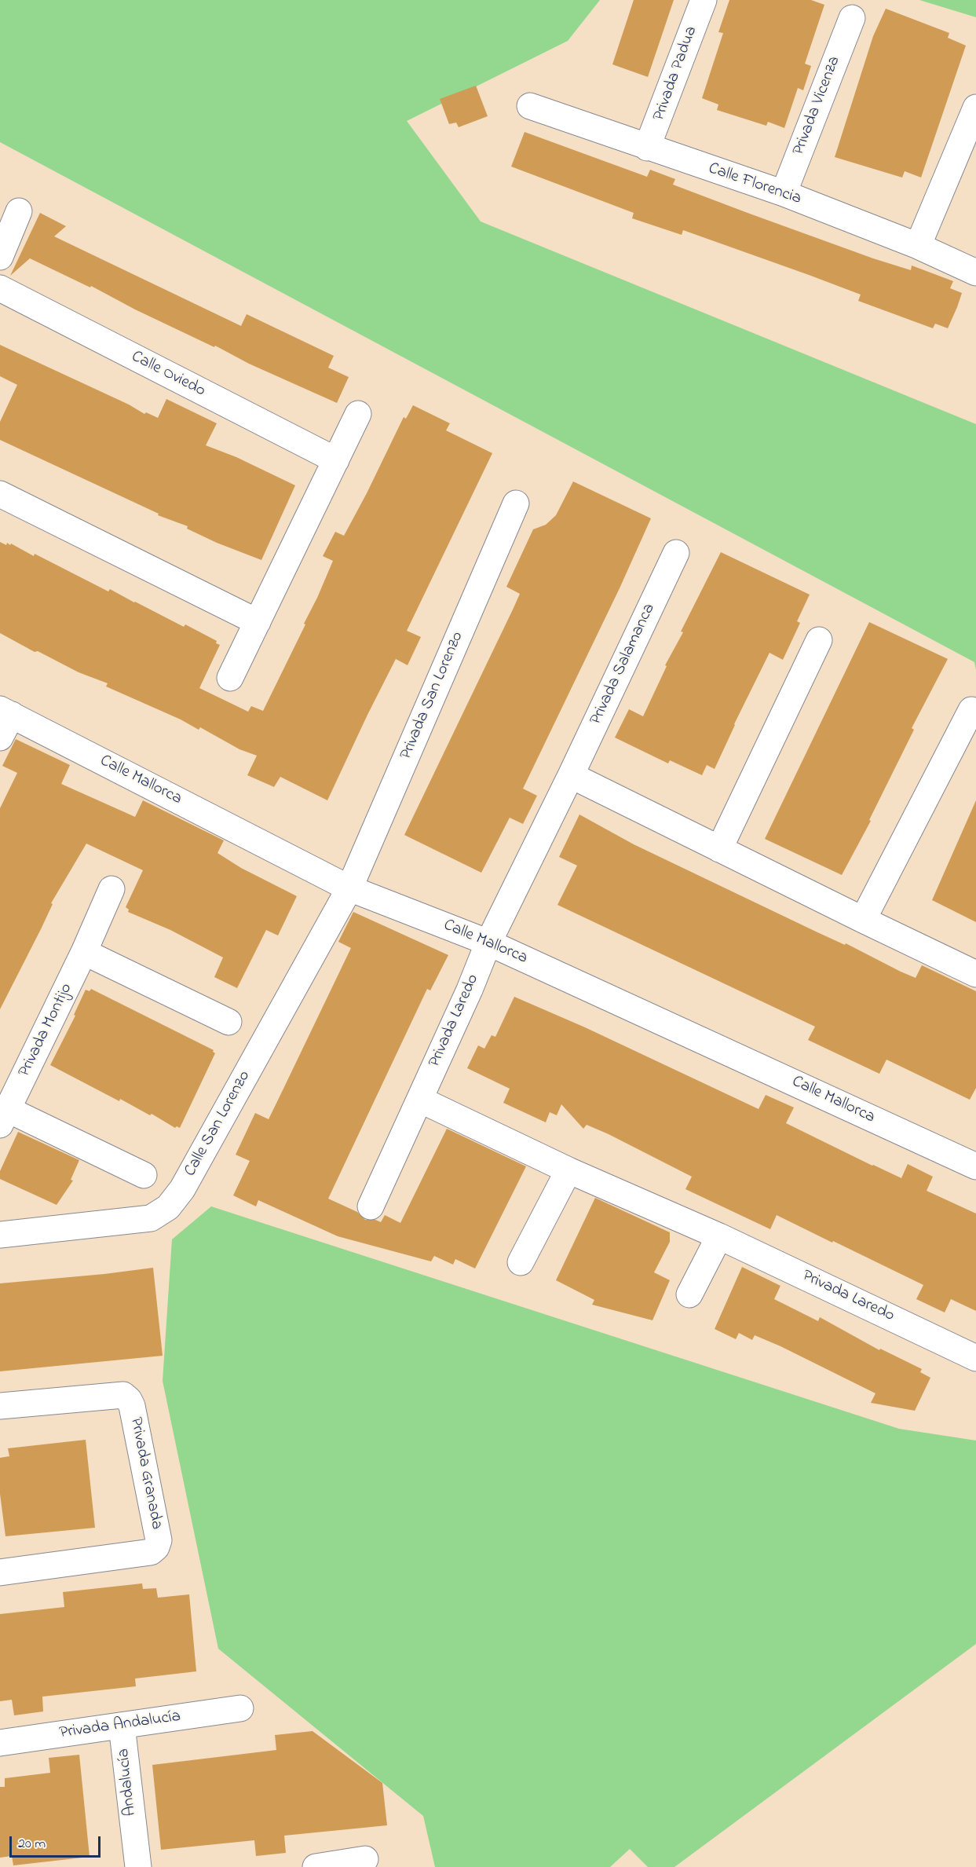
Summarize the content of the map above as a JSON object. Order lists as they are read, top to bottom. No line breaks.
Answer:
{"streets":{"street":["Privada Padua","Privada Vicenza","Calle Florencia","Calle Oviedo","Privada Salamanca","Privada San Lorenzo","Calle Mallorca","Privada Laredo","Privada Montijo","Calle San Lorenzo","Privada Granada","Privada Andalucía","Andalucía"]},"crossings":[["Privada Padua","Calle Florencia"],["Privada Vicenza","Calle Florencia"],["Privada Salamanca","Calle Mallorca"],["Privada Salamanca","Privada Laredo"],["Privada San Lorenzo","Calle Mallorca"],["Privada San Lorenzo","Calle San Lorenzo"],["Calle Mallorca","Privada Laredo"],["Calle Mallorca","Calle San Lorenzo"],["Privada Andalucía","Andalucía"]],"scale_bar":"20 m"}
